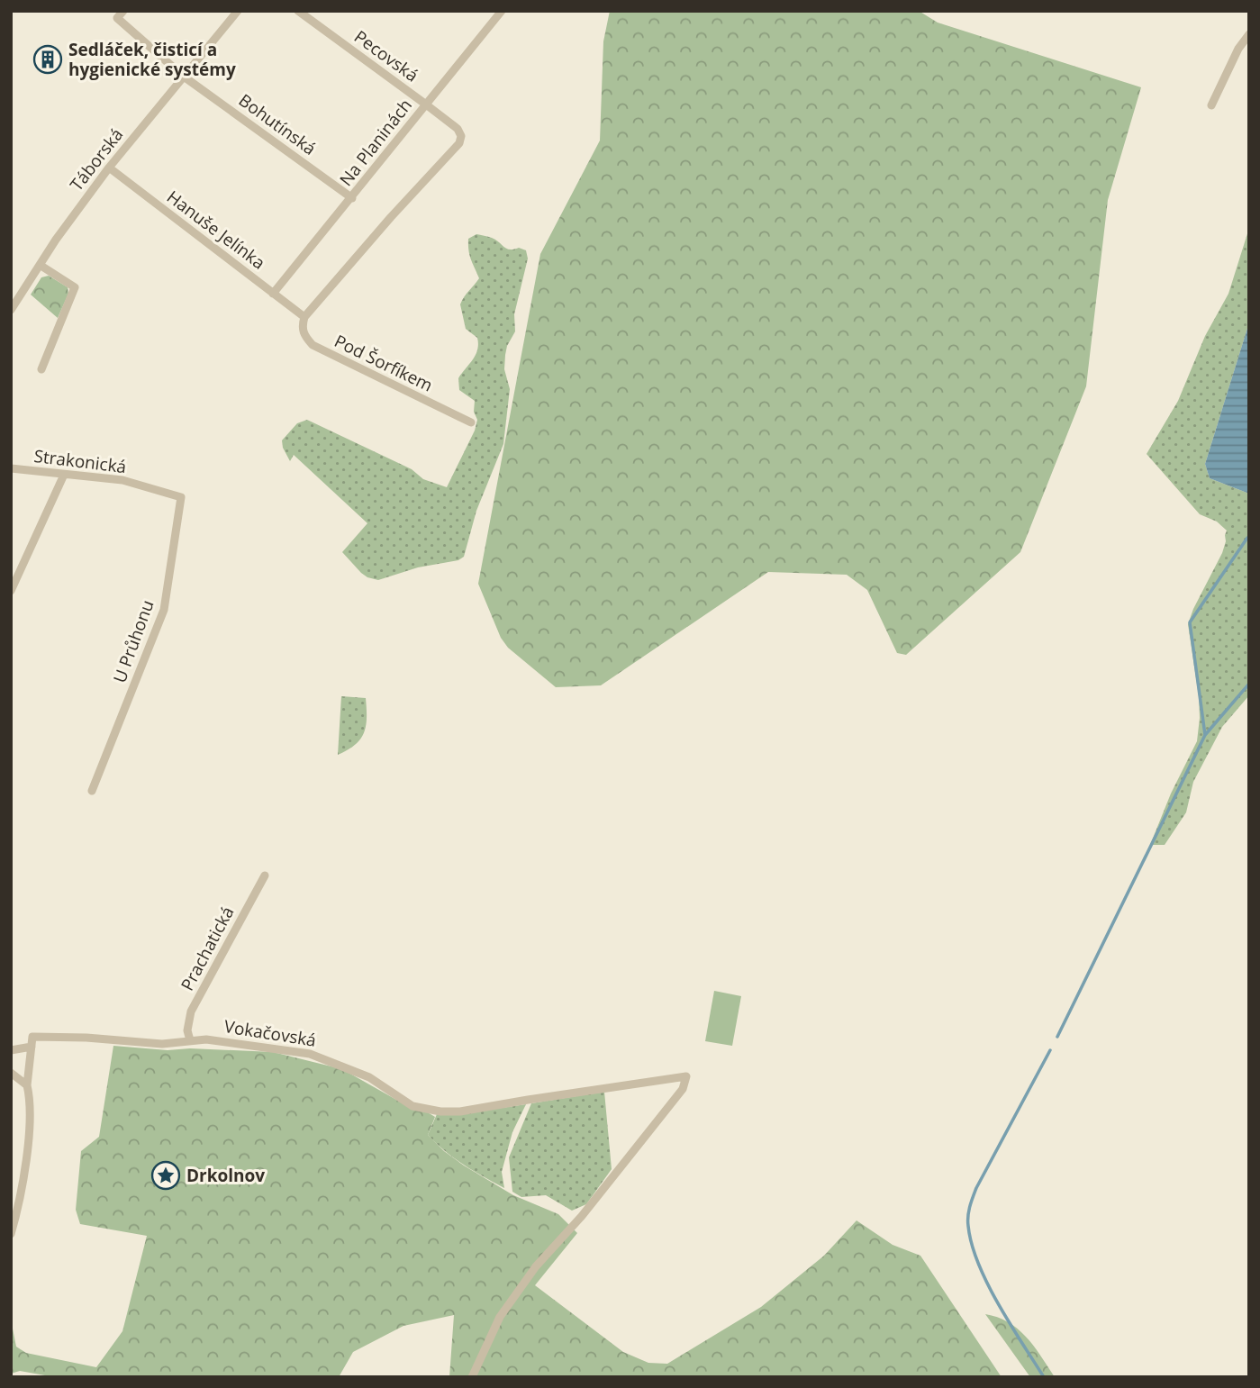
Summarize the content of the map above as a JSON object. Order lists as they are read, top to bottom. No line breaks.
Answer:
{"streets":{"street":["Pecovská","Bohutínská","Na Planinách","Táborská","Hanuše Jelínka","Pod Šorfíkem","Strakonická","U Průhonu","Prachatická","Vokačovská"]},"crossings":[["Pecovská","Na Planinách"],["Pecovská","Hanuše Jelínka"],["Pecovská","Pod Šorfíkem"],["Bohutínská","Na Planinách"],["Bohutínská","Táborská"],["Na Planinách","Hanuše Jelínka"],["Táborská","Hanuše Jelínka"],["Hanuše Jelínka","Pod Šorfíkem"],["Strakonická","U Průhonu"],["Prachatická","Vokačovská"]],"places":{"building":["Sedláček, čisticí a hygienické systémy"],"place":["Drkolnov"]}}
